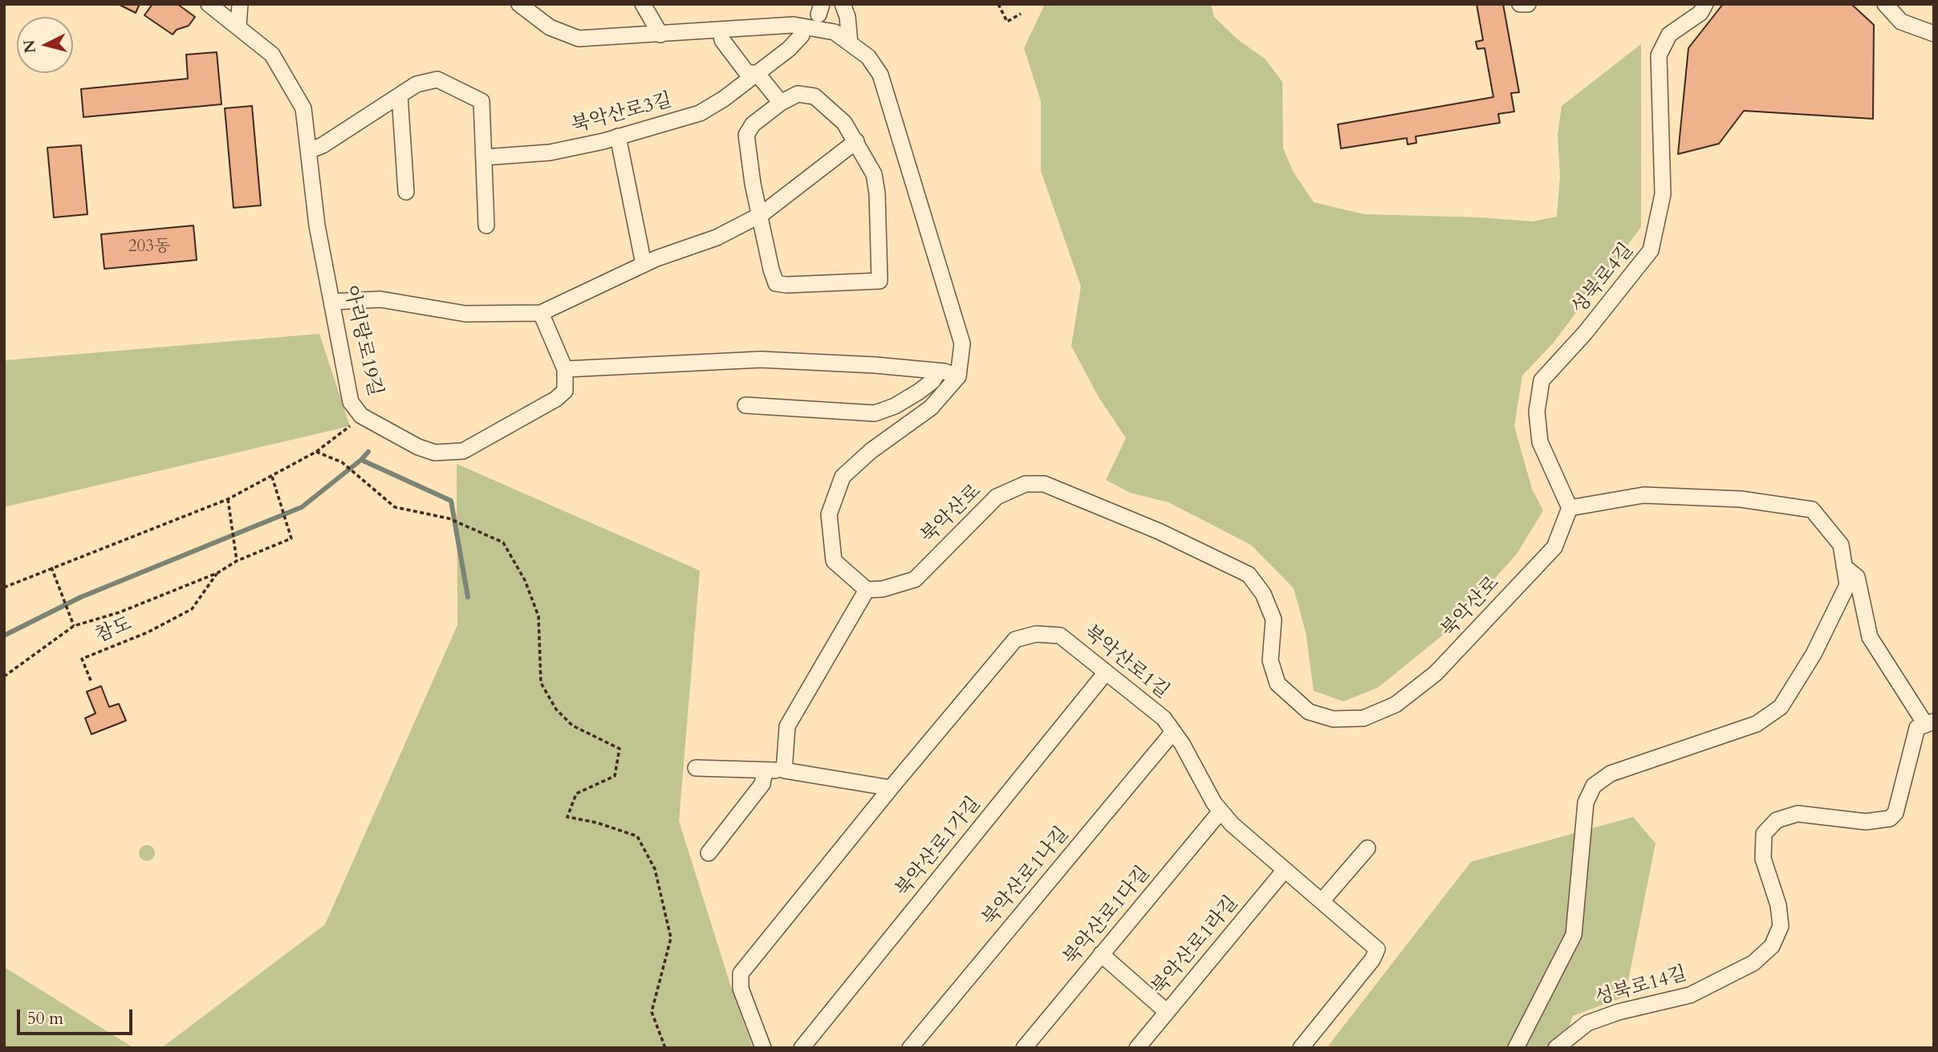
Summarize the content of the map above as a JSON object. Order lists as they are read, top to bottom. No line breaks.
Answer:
{"streets":{"street":["북악산로3길","성북로4길","아리랑로19길","북악산로","북악산로1길","북악산로1가길","북악산로1나길","북악산로1다길","북악산로1라길","성북로14길"],"path":["참도"]},"crossings":[["성북로4길","북악산로"],["북악산로1길","북악산로1가길"],["북악산로1길","북악산로1나길"],["북악산로1길","북악산로1다길"],["북악산로1길","북악산로1라길"]],"house_numbers":["203동"],"scale_bar":"50 m","north":"left"}
